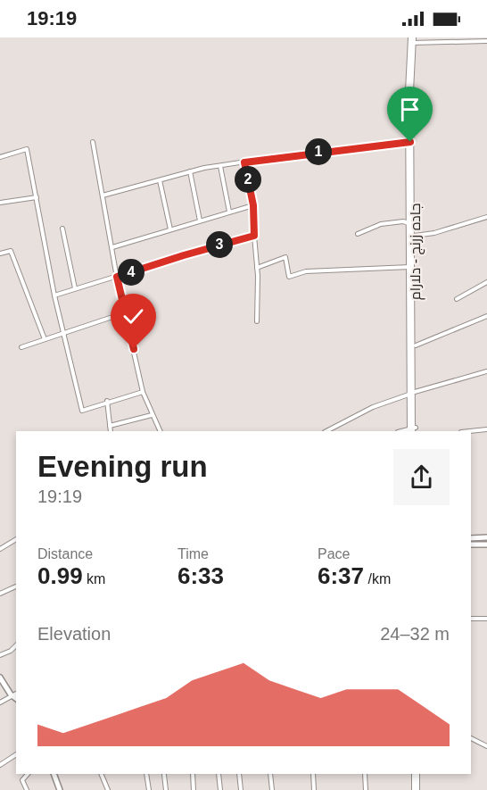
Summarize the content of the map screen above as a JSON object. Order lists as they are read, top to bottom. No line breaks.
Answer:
{"streets":{"highway":["جاده زرنج - دلارام"]},"page":{"status":"19:19","pins":["1","2","3","4"],"heading":["Evening run","19:19"],"stats":[["Distance","0.99 km"],["Time","6:33"],["Pace","6:37 /km"]],"chart":["Elevation","24–32 m"]}}
